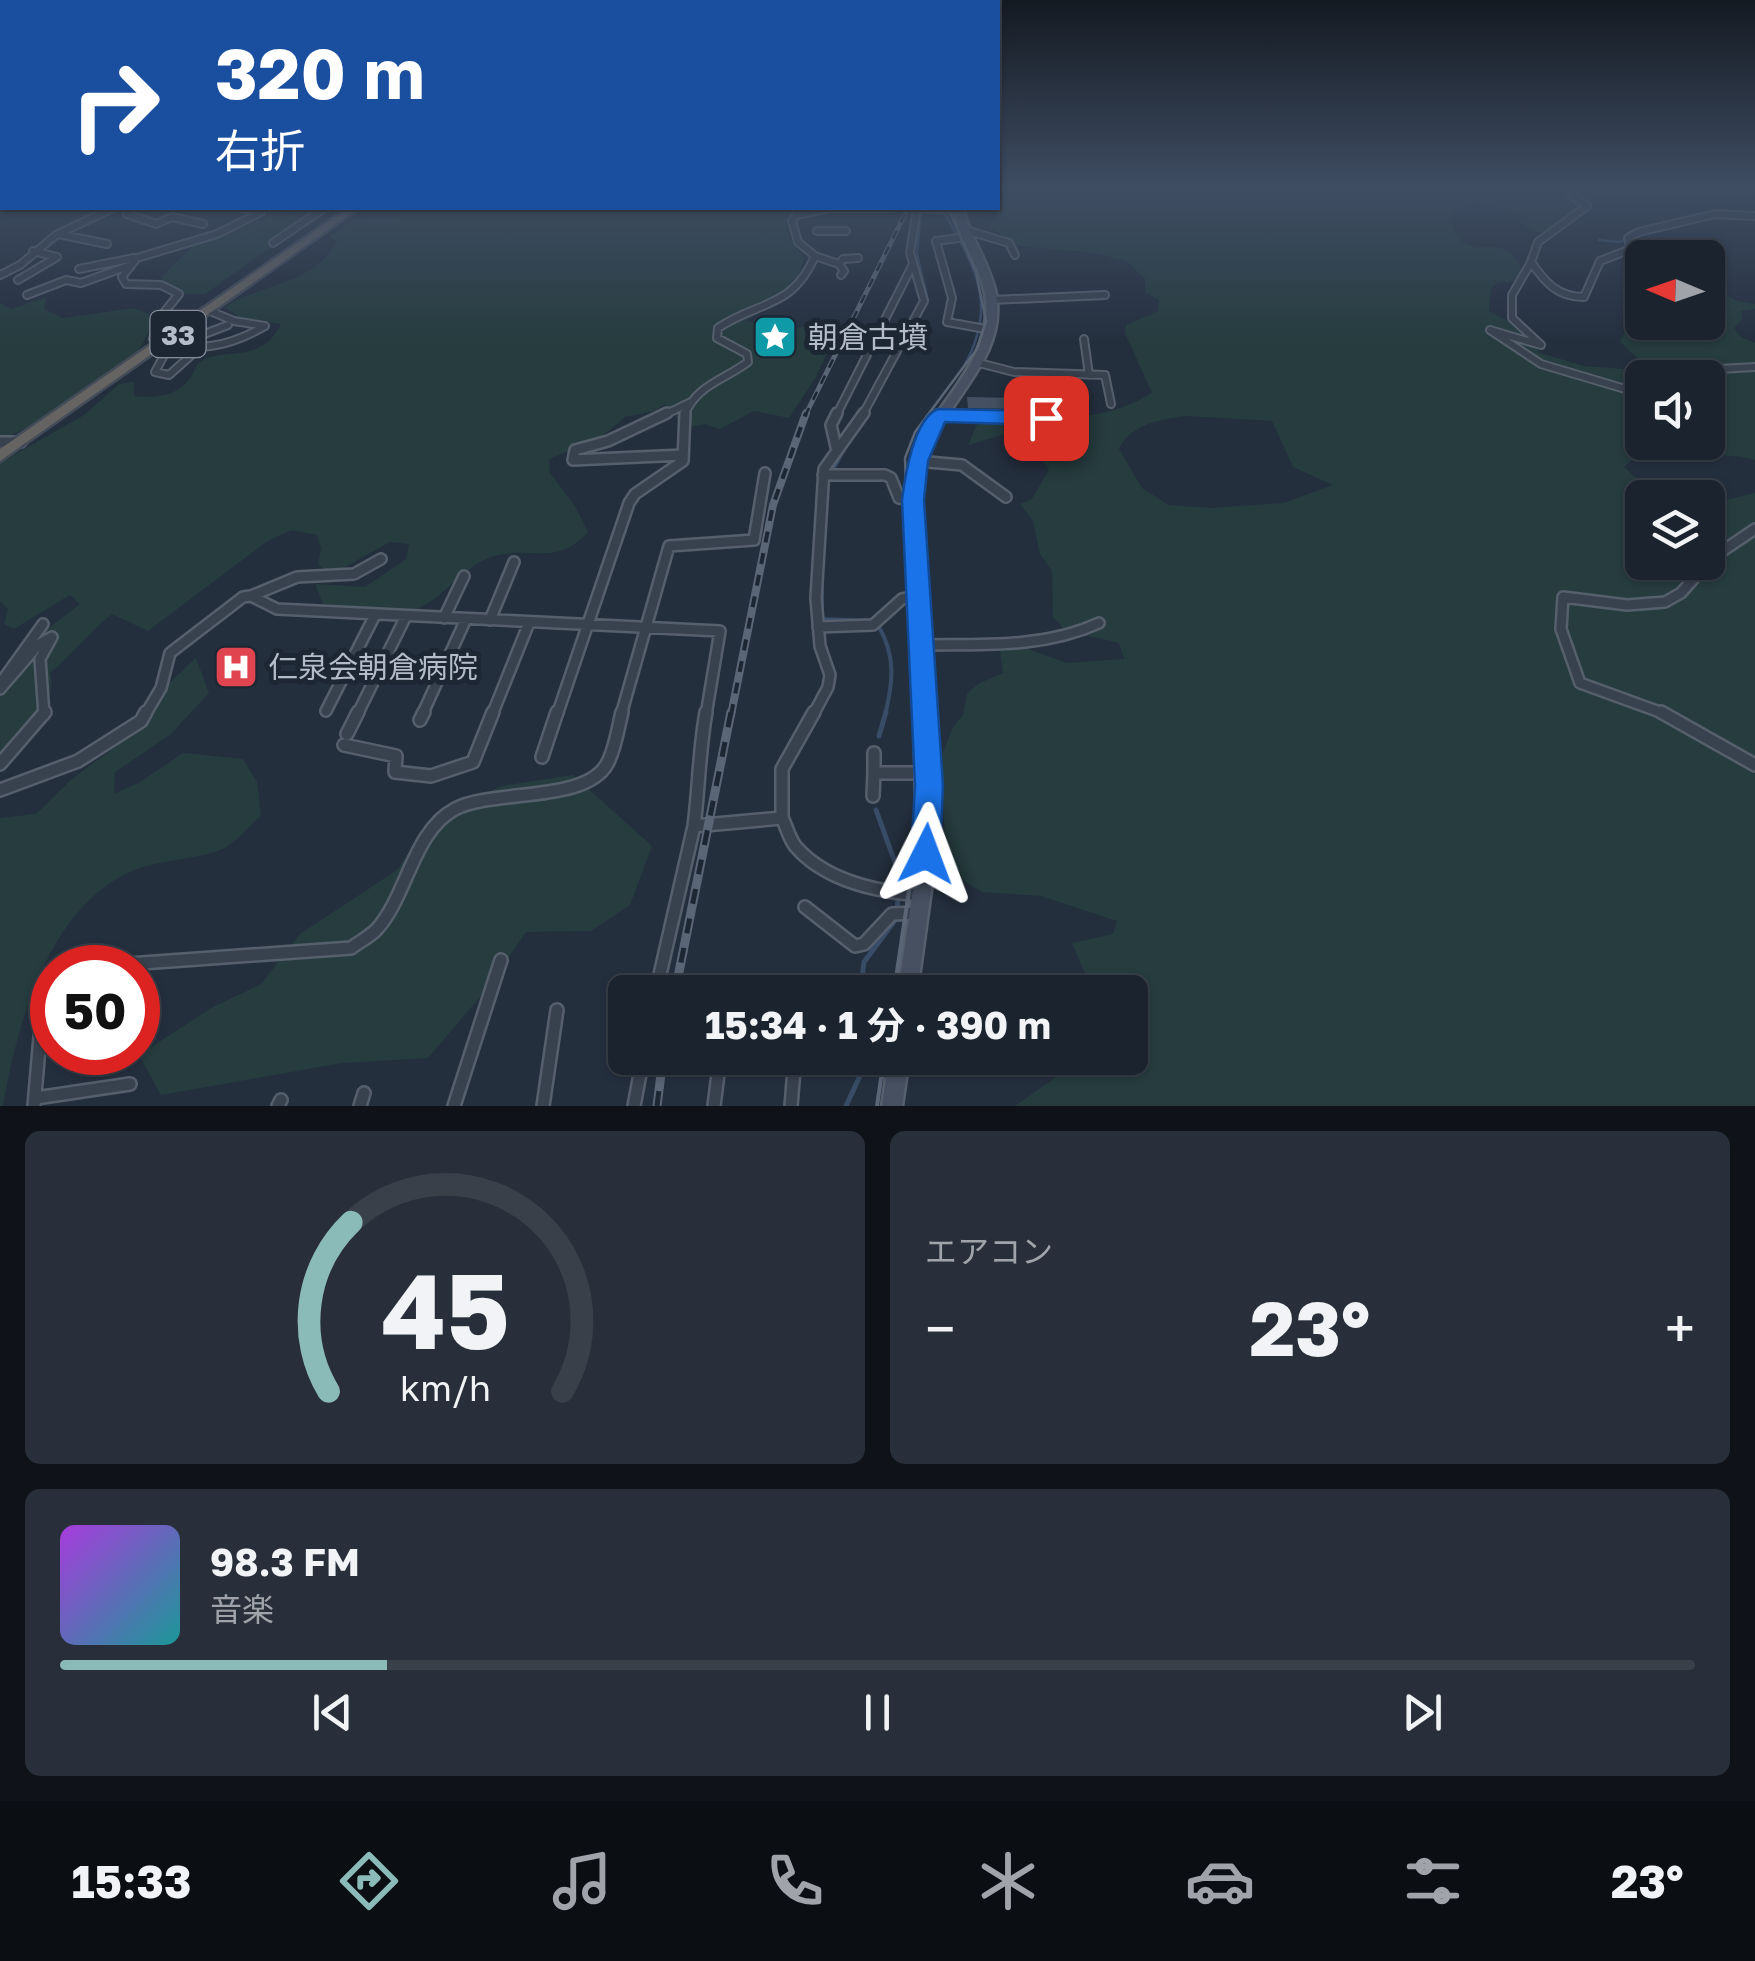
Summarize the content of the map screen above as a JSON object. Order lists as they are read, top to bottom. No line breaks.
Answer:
{"streets":{"highway":["33"]},"places":{"place":["朝倉古墳"],"hospital":["仁泉会朝倉病院"]},"north":"left","page":{"turn":["320 m","右折"],"limit":"50","trip":"15:34 · 1 分 · 390 m","tile":"エアコン","heat":["−","23°","+"],"song":["98.3 FM","音楽"],"tabs":["15:33","23°"],"gauge":["45","km/h"]}}
